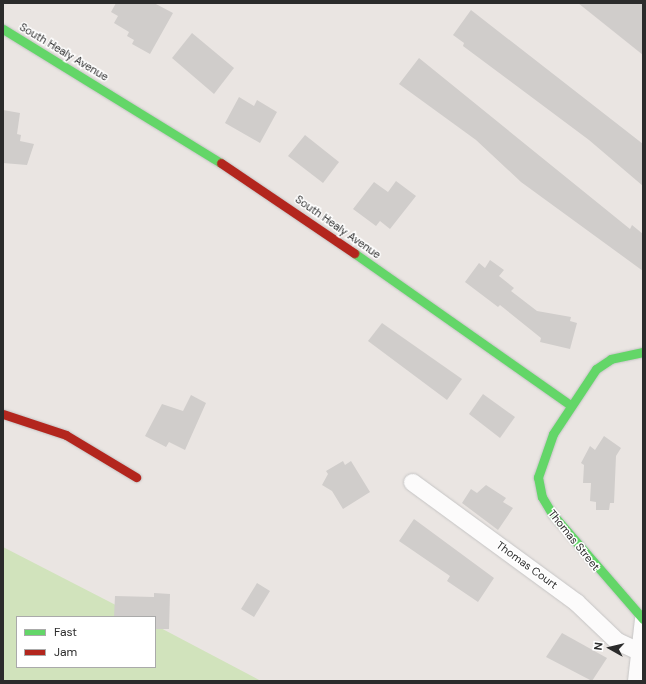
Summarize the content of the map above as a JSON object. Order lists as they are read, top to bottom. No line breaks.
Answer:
{"streets":{"street":["South Healy Avenue","Thomas Street","Thomas Court"]},"crossings":[["South Healy Avenue","Thomas Street"],["Thomas Street","Thomas Court"]],"legend":["Fast","Jam"],"north":"left"}
